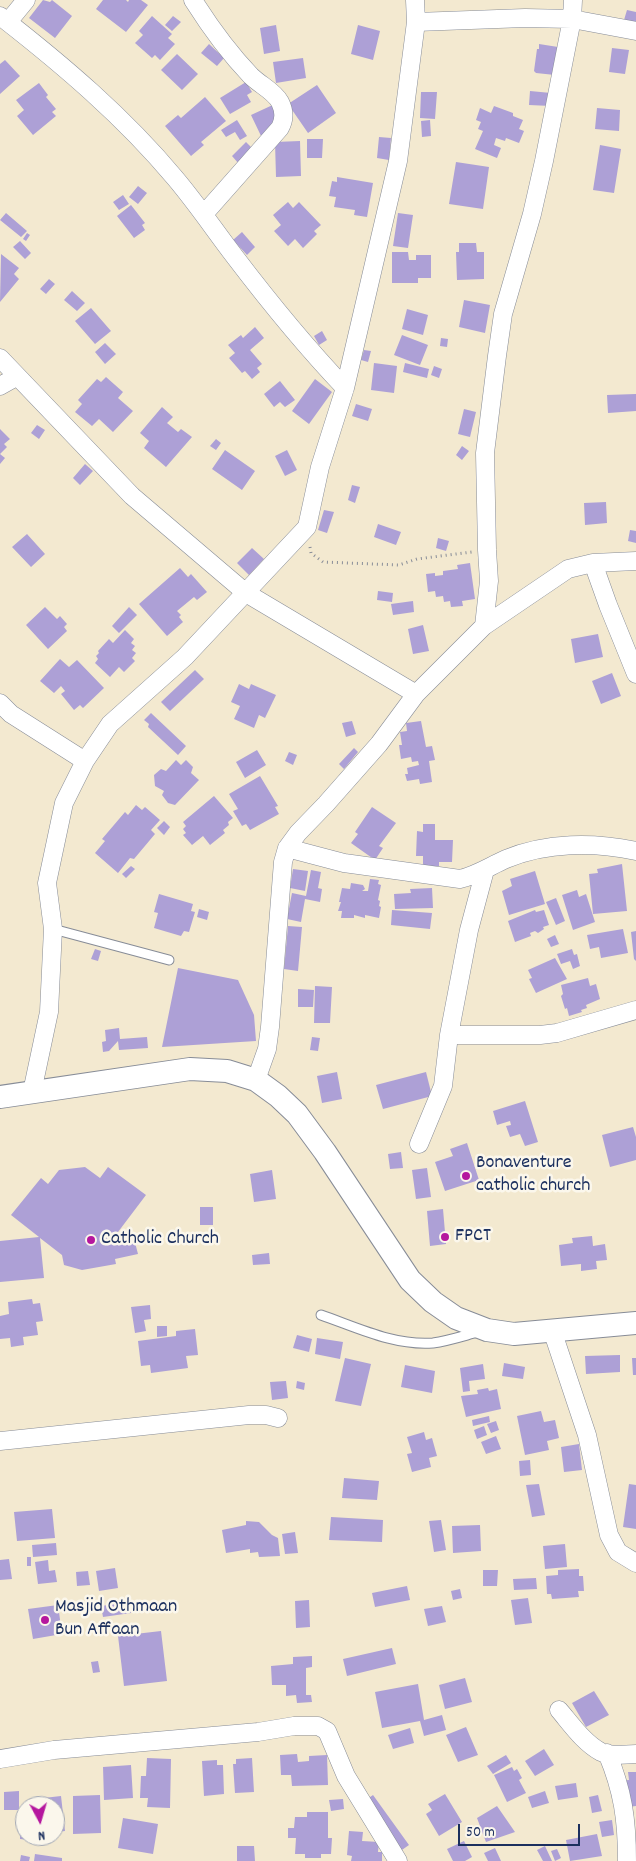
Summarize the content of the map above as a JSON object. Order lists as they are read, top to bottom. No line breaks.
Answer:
{"places":["Bonaventure catholic church","FPCT","Catholic Church","Masjid Othmaan Bun Affaan"],"scale_bar":"50 m","north":"bottom"}
